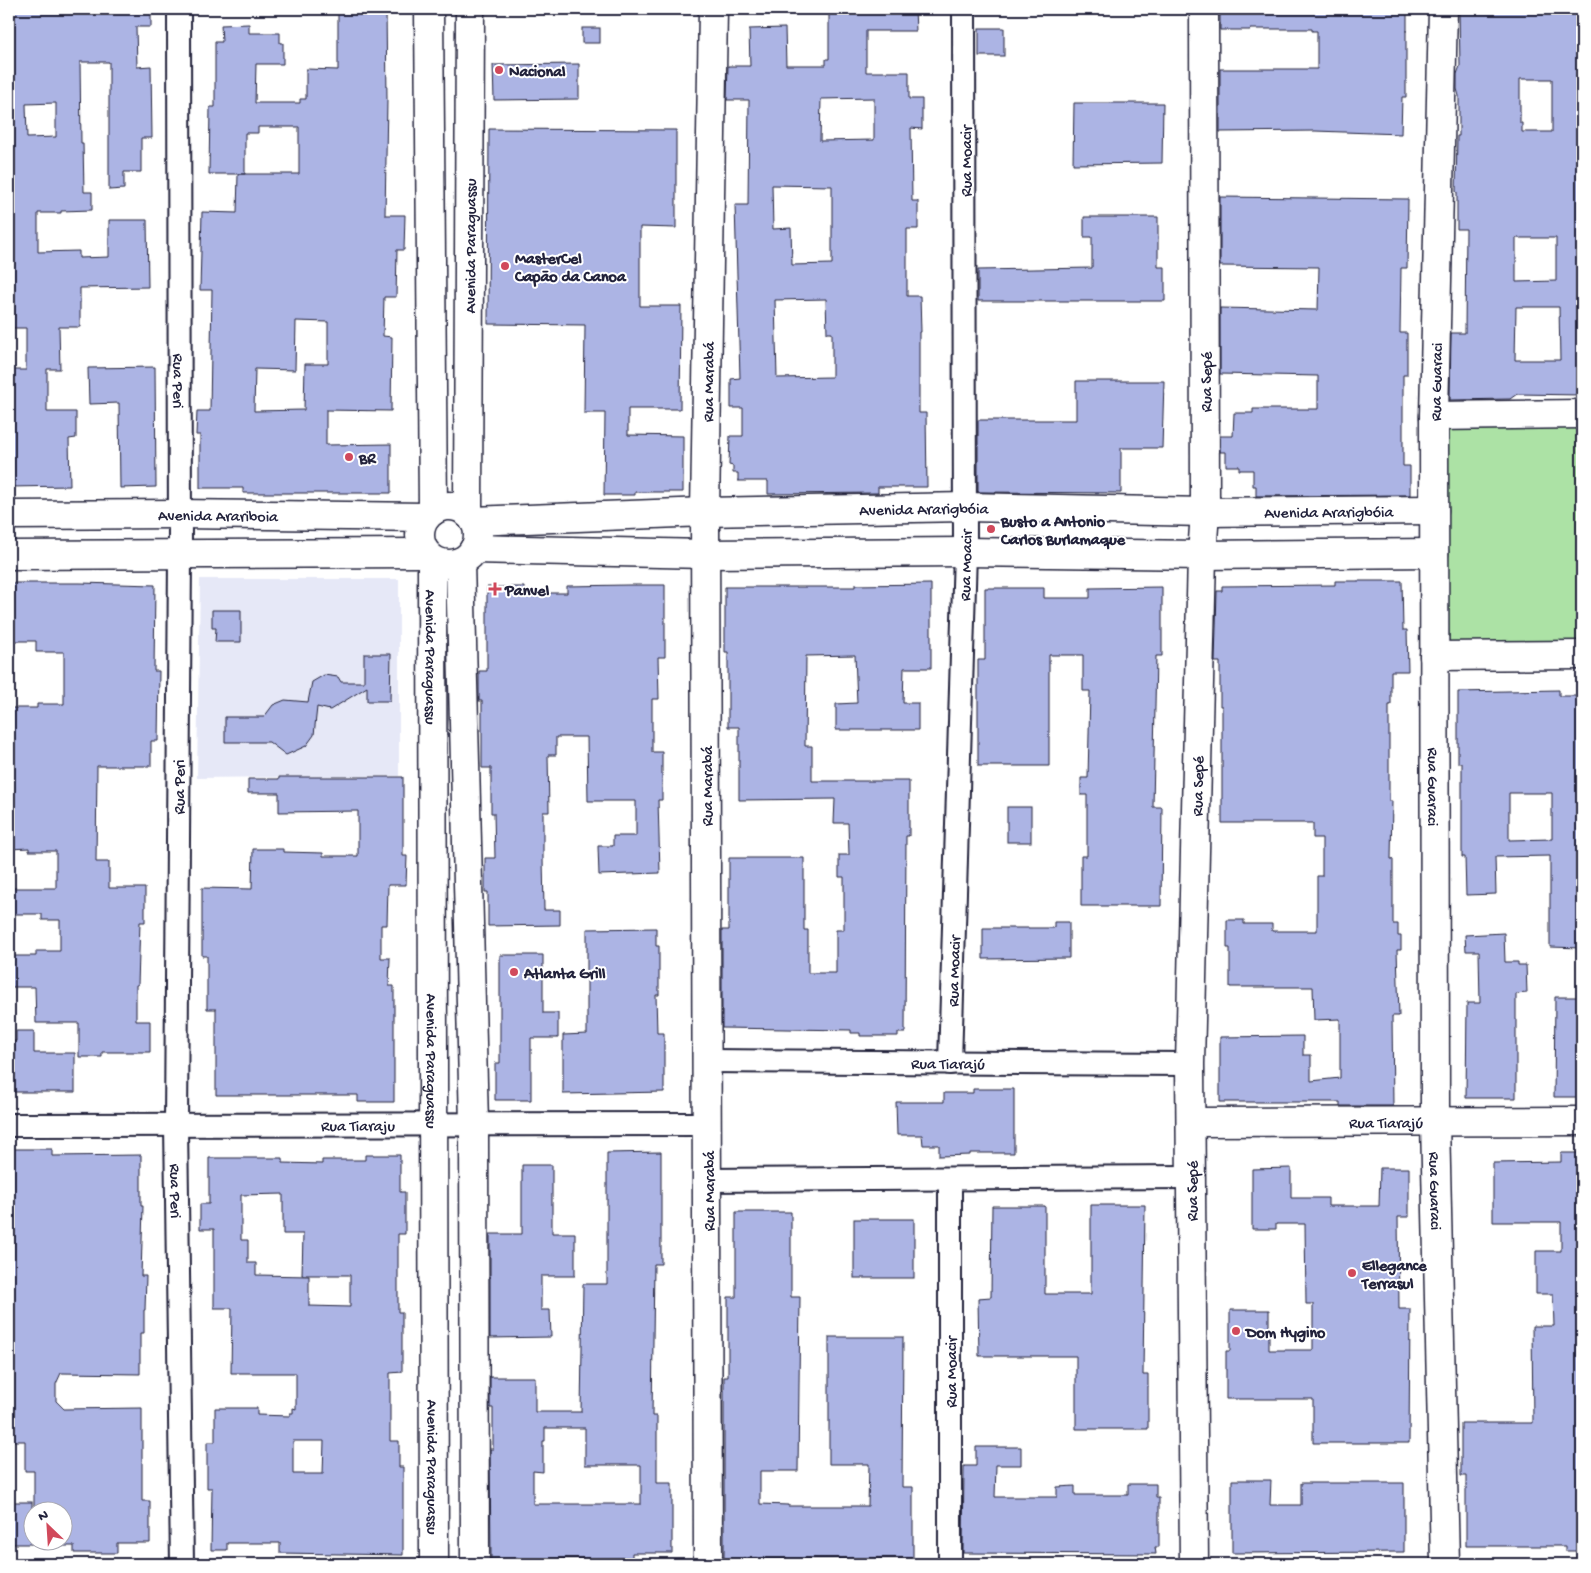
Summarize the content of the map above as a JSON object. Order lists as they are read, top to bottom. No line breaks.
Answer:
{"streets":{"street":["Rua Moacir","Avenida Paraguassu","Rua Marabá","Rua Peri","Rua Sepé","Rua Guaraci","Avenida Ararigbóia","Avenida Arariboia","Rua Tiarajú","Rua Tiaraju"]},"crossings":[["Rua Moacir","Avenida Ararigbóia"],["Rua Moacir","Rua Tiarajú"],["Avenida Paraguassu","Avenida Ararigbóia"],["Avenida Paraguassu","Avenida Arariboia"],["Avenida Paraguassu","Rua Tiaraju"],["Rua Marabá","Avenida Ararigbóia"],["Rua Marabá","Rua Tiarajú"],["Rua Marabá","Rua Tiaraju"],["Rua Peri","Avenida Arariboia"],["Rua Peri","Rua Tiaraju"],["Rua Sepé","Avenida Ararigbóia"],["Rua Sepé","Rua Tiarajú"],["Rua Guaraci","Avenida Ararigbóia"],["Rua Guaraci","Rua Tiarajú"],["Avenida Ararigbóia","Avenida Arariboia"]],"places":{"other":["Nacional","MasterCel Capão da Canoa","BR","Busto a Antonio Carlos Burlamaque","Atlanta Grill","Ellegance Terrasul","Dom Hygino"],"health":["Panvel"]},"north":"top left"}
